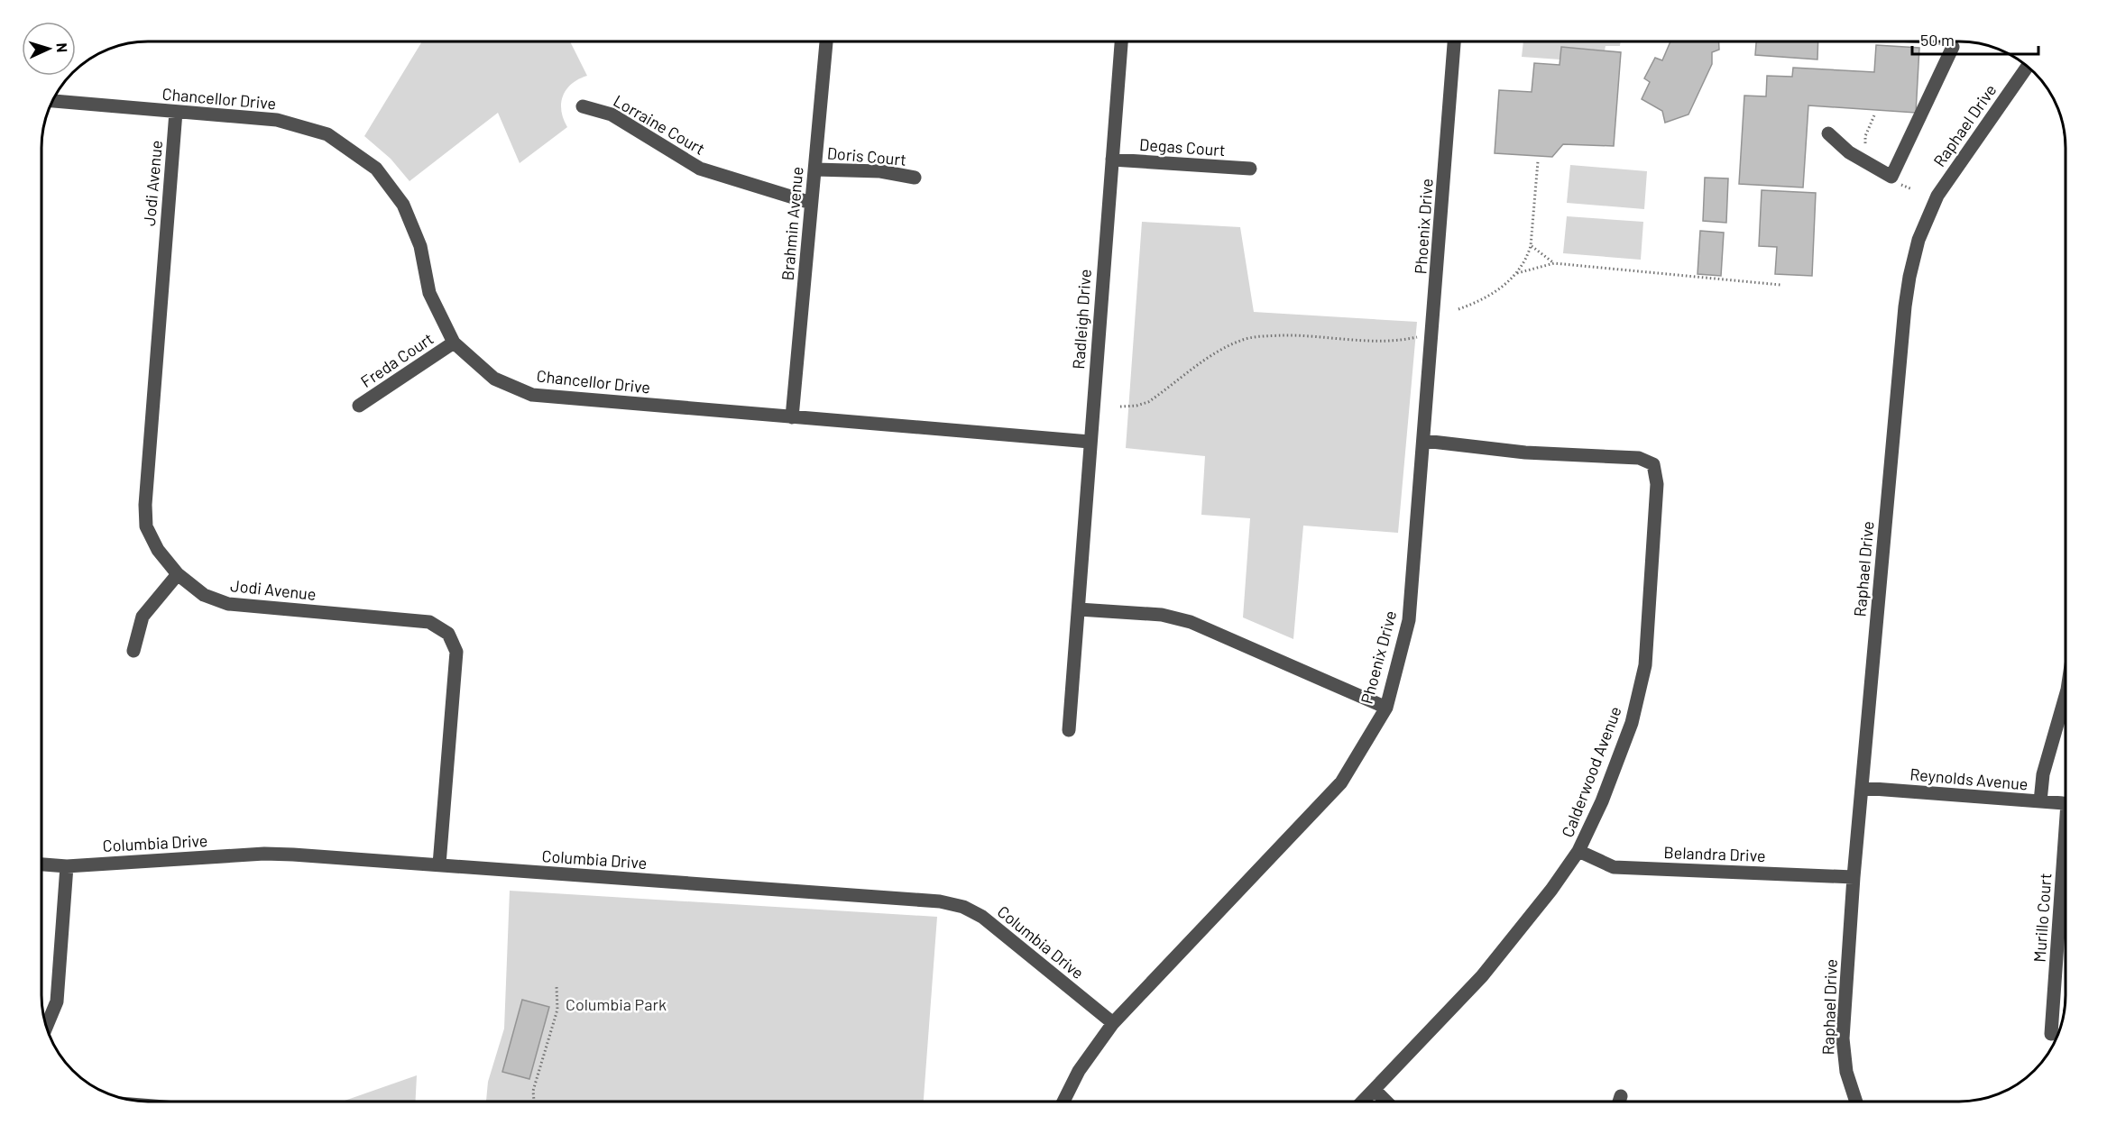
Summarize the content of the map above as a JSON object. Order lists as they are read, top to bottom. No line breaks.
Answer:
{"streets":{"street":["Chancellor Drive","Lorraine Court","Raphael Drive","Degas Court","Doris Court","Jodi Avenue","Brahmin Avenue","Phoenix Drive","Radleigh Drive","Freda Court","Calderwood Avenue","Reynolds Avenue","Columbia Drive","Belandra Drive","Murillo Court"]},"crossings":[["Chancellor Drive","Jodi Avenue"],["Chancellor Drive","Brahmin Avenue"],["Chancellor Drive","Radleigh Drive"],["Chancellor Drive","Freda Court"],["Lorraine Court","Brahmin Avenue"],["Raphael Drive","Reynolds Avenue"],["Raphael Drive","Belandra Drive"],["Degas Court","Radleigh Drive"],["Doris Court","Brahmin Avenue"],["Jodi Avenue","Columbia Drive"],["Phoenix Drive","Calderwood Avenue"],["Phoenix Drive","Columbia Drive"],["Calderwood Avenue","Belandra Drive"]],"parks":["Columbia Park"],"scale_bar":"50 m","north":"right"}
